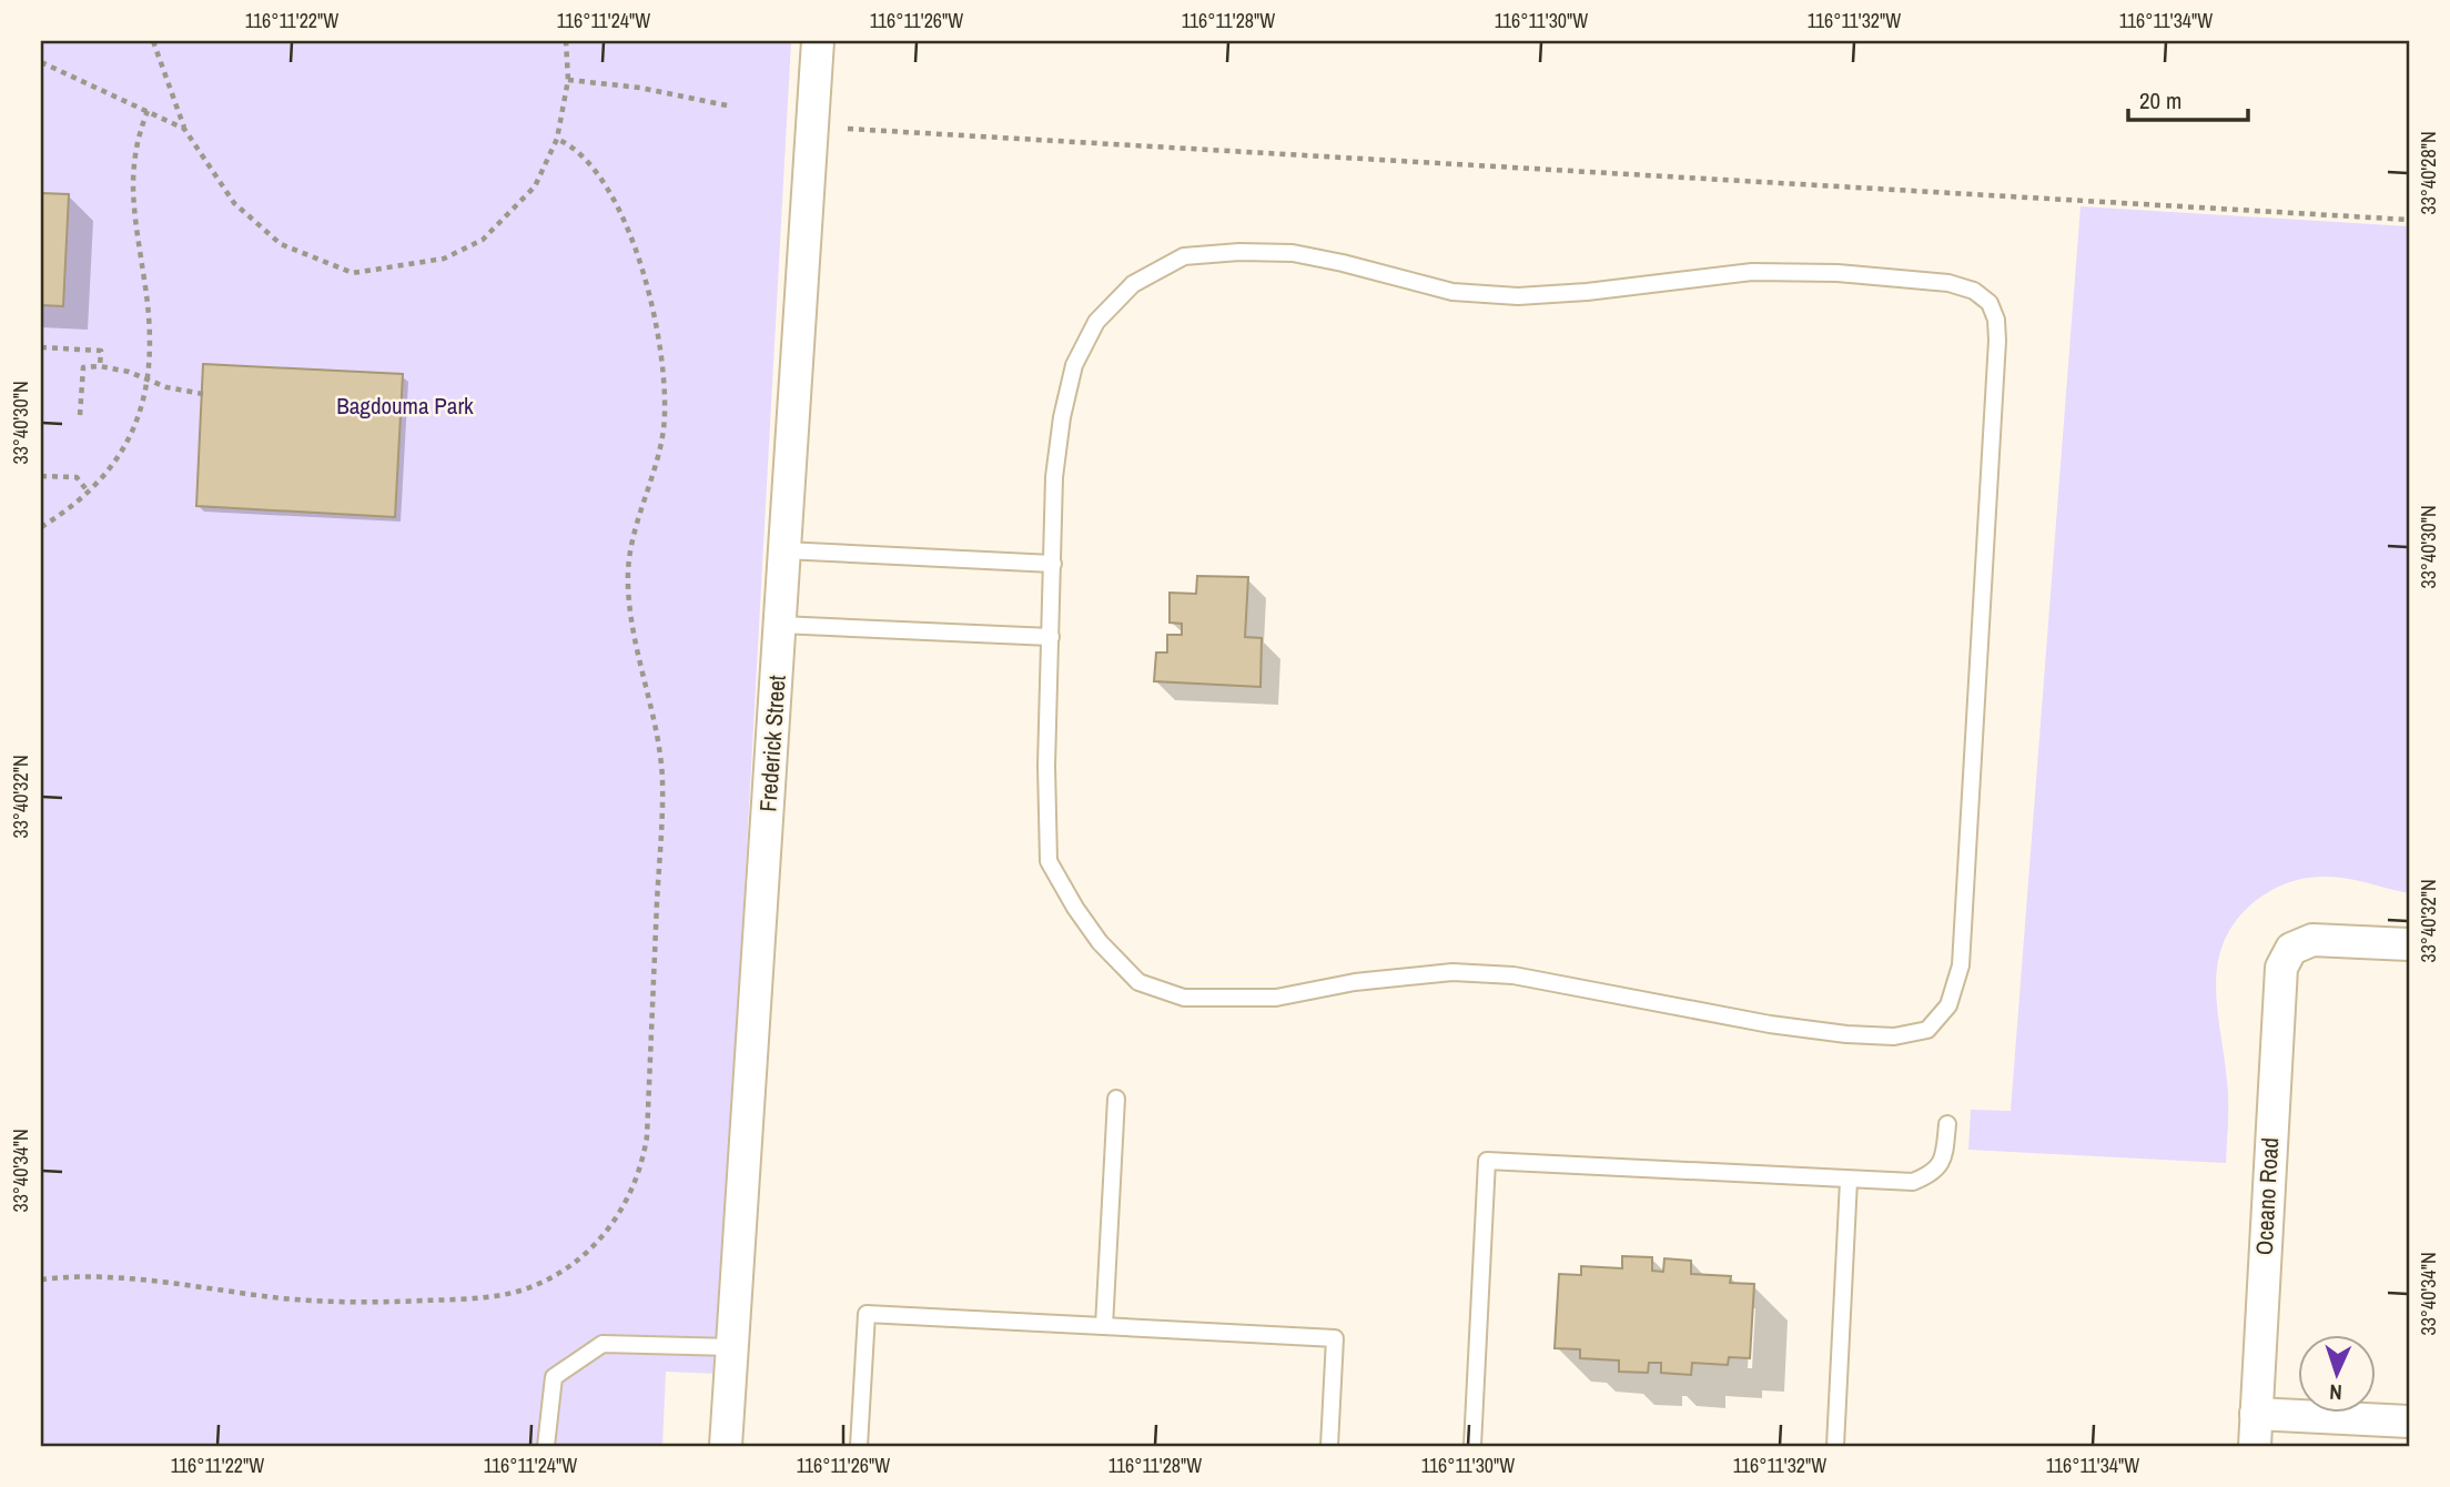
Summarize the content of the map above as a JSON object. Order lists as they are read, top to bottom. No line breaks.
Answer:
{"streets":{"street":["Frederick Street","Oceano Road"]},"parks":["Bagdouma Park"],"scale_bar":"20 m","north":"bottom","coordinates":["116°11'22\"W","116°11'24\"W","116°11'26\"W","116°11'28\"W","116°11'30\"W","116°11'32\"W","116°11'34\"W","33°40'28\"N","33°40'30\"N","33°40'32\"N","33°40'34\"N"]}
